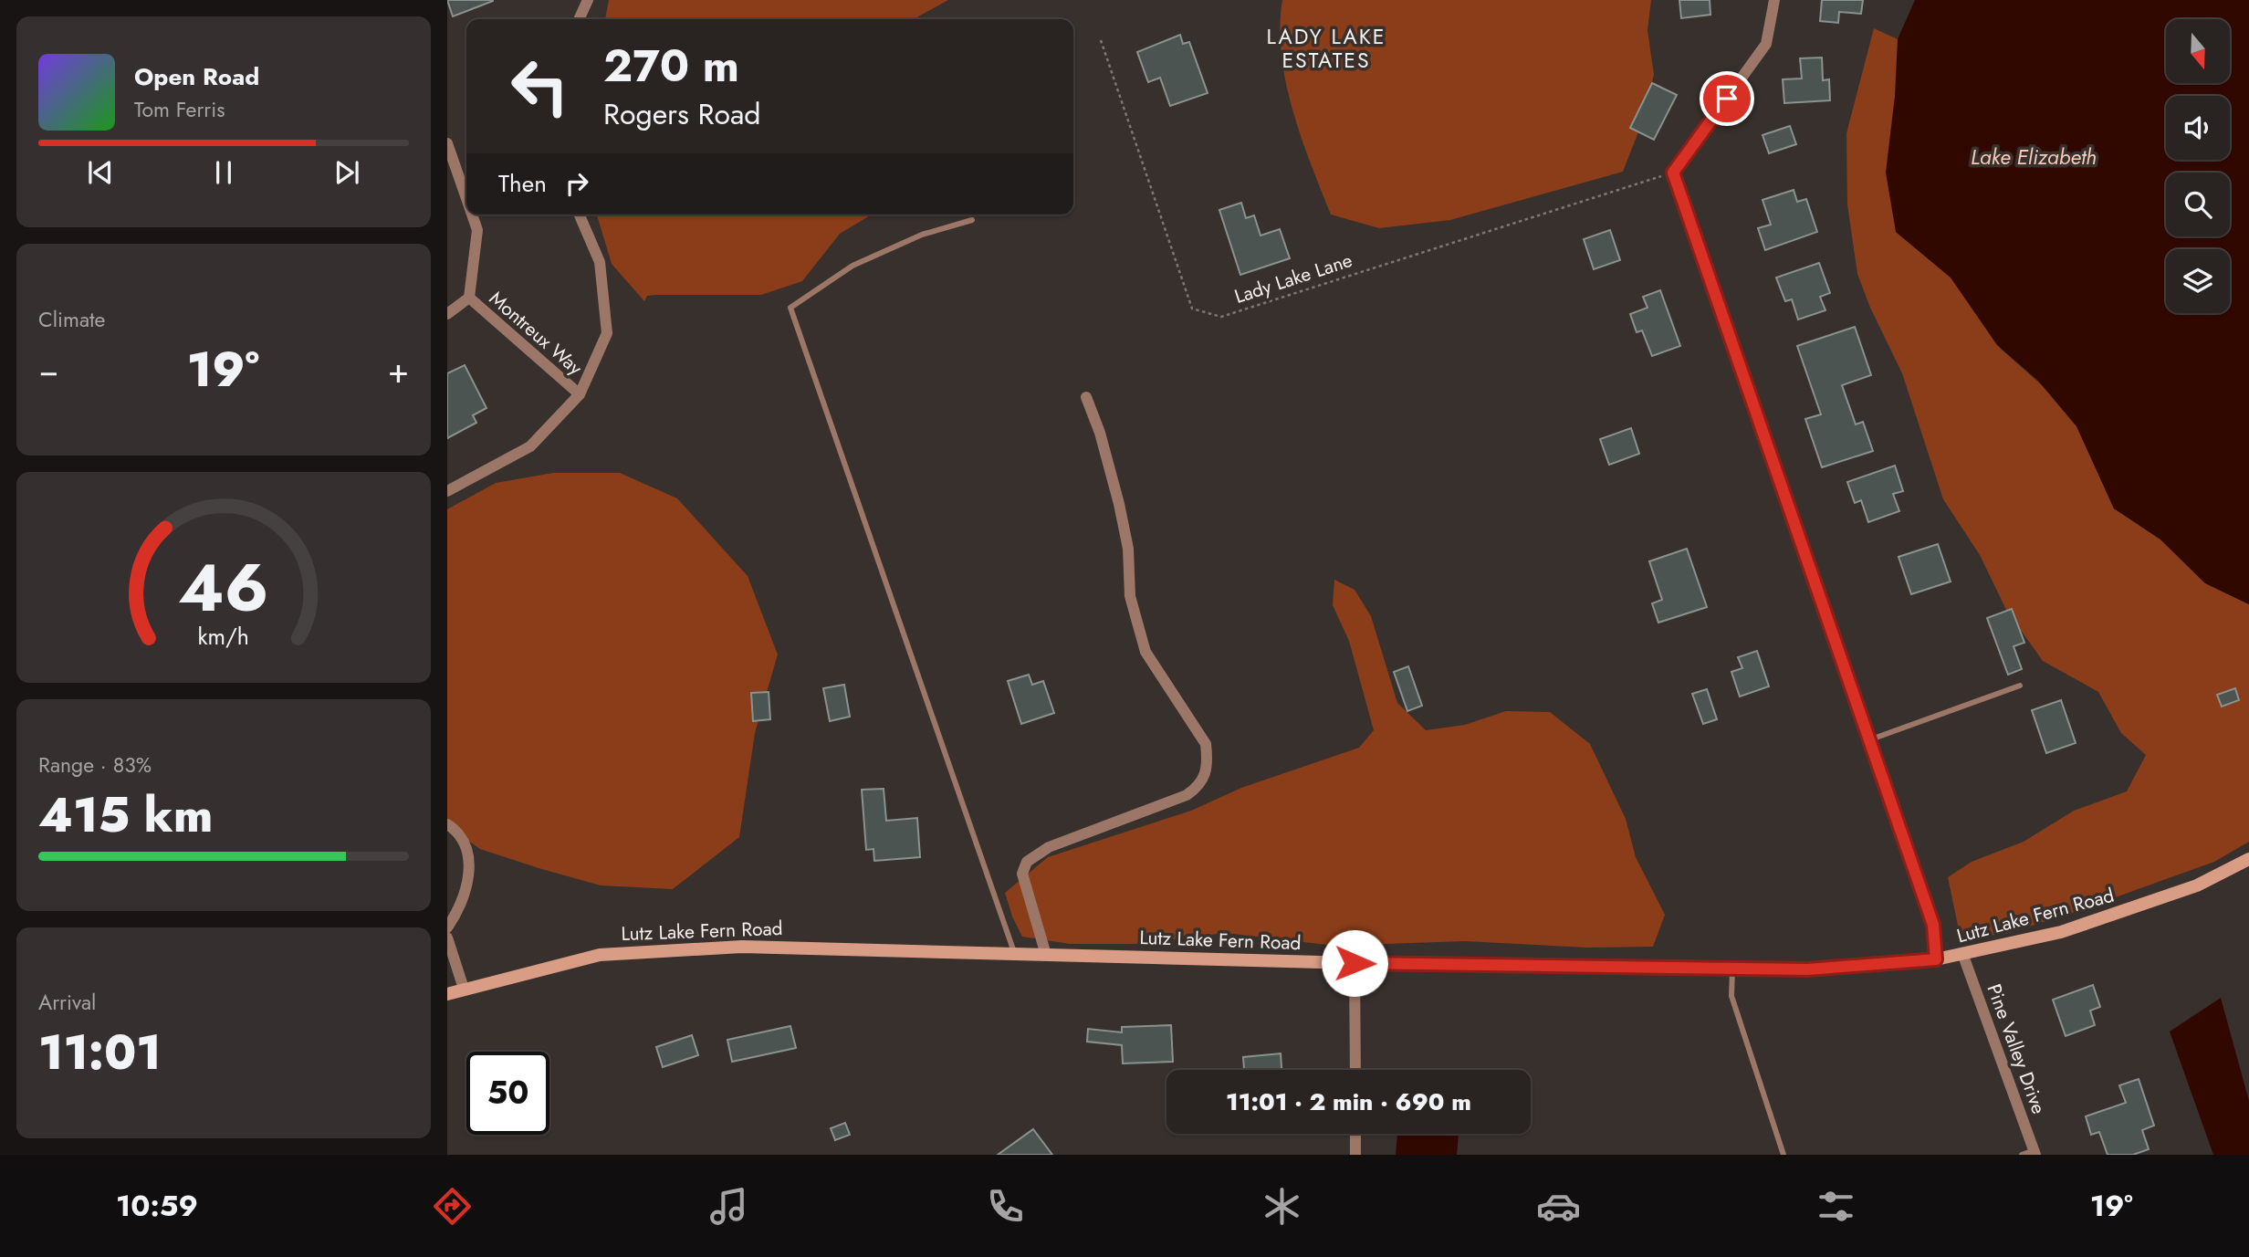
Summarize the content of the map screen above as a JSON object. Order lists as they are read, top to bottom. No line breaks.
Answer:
{"streets":{"main road":["Lutz Lake Fern Road"],"street":["Montreux Way","Pine Valley Drive"],"path":["Lady Lake Lane"]},"crossings":[["Lutz Lake Fern Road","Pine Valley Drive"]],"districts":["LADY LAKE ESTATES"],"water":["Lake Elizabeth"],"north":"bottom","page":{"turn":["270 m","Rogers Road"],"song":["Open Road","Tom Ferris"],"then":"Then","tile":["Climate",["Range · 83%","415 km"],["Arrival","11:01"]],"heat":["−","19°","+"],"limit":"50","trip":"11:01 · 2 min · 690 m","tabs":["10:59","19°"],"gauge":["46","km/h"]}}
